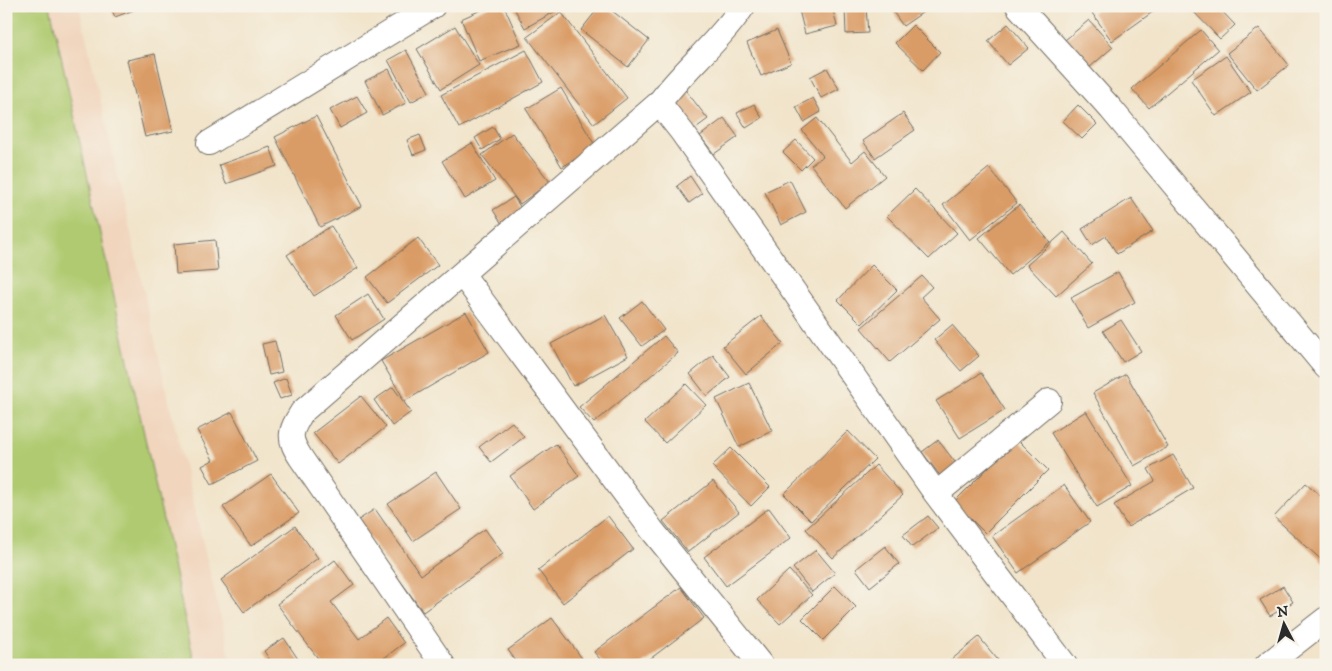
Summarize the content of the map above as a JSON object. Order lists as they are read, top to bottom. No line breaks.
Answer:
{"north":"top"}
